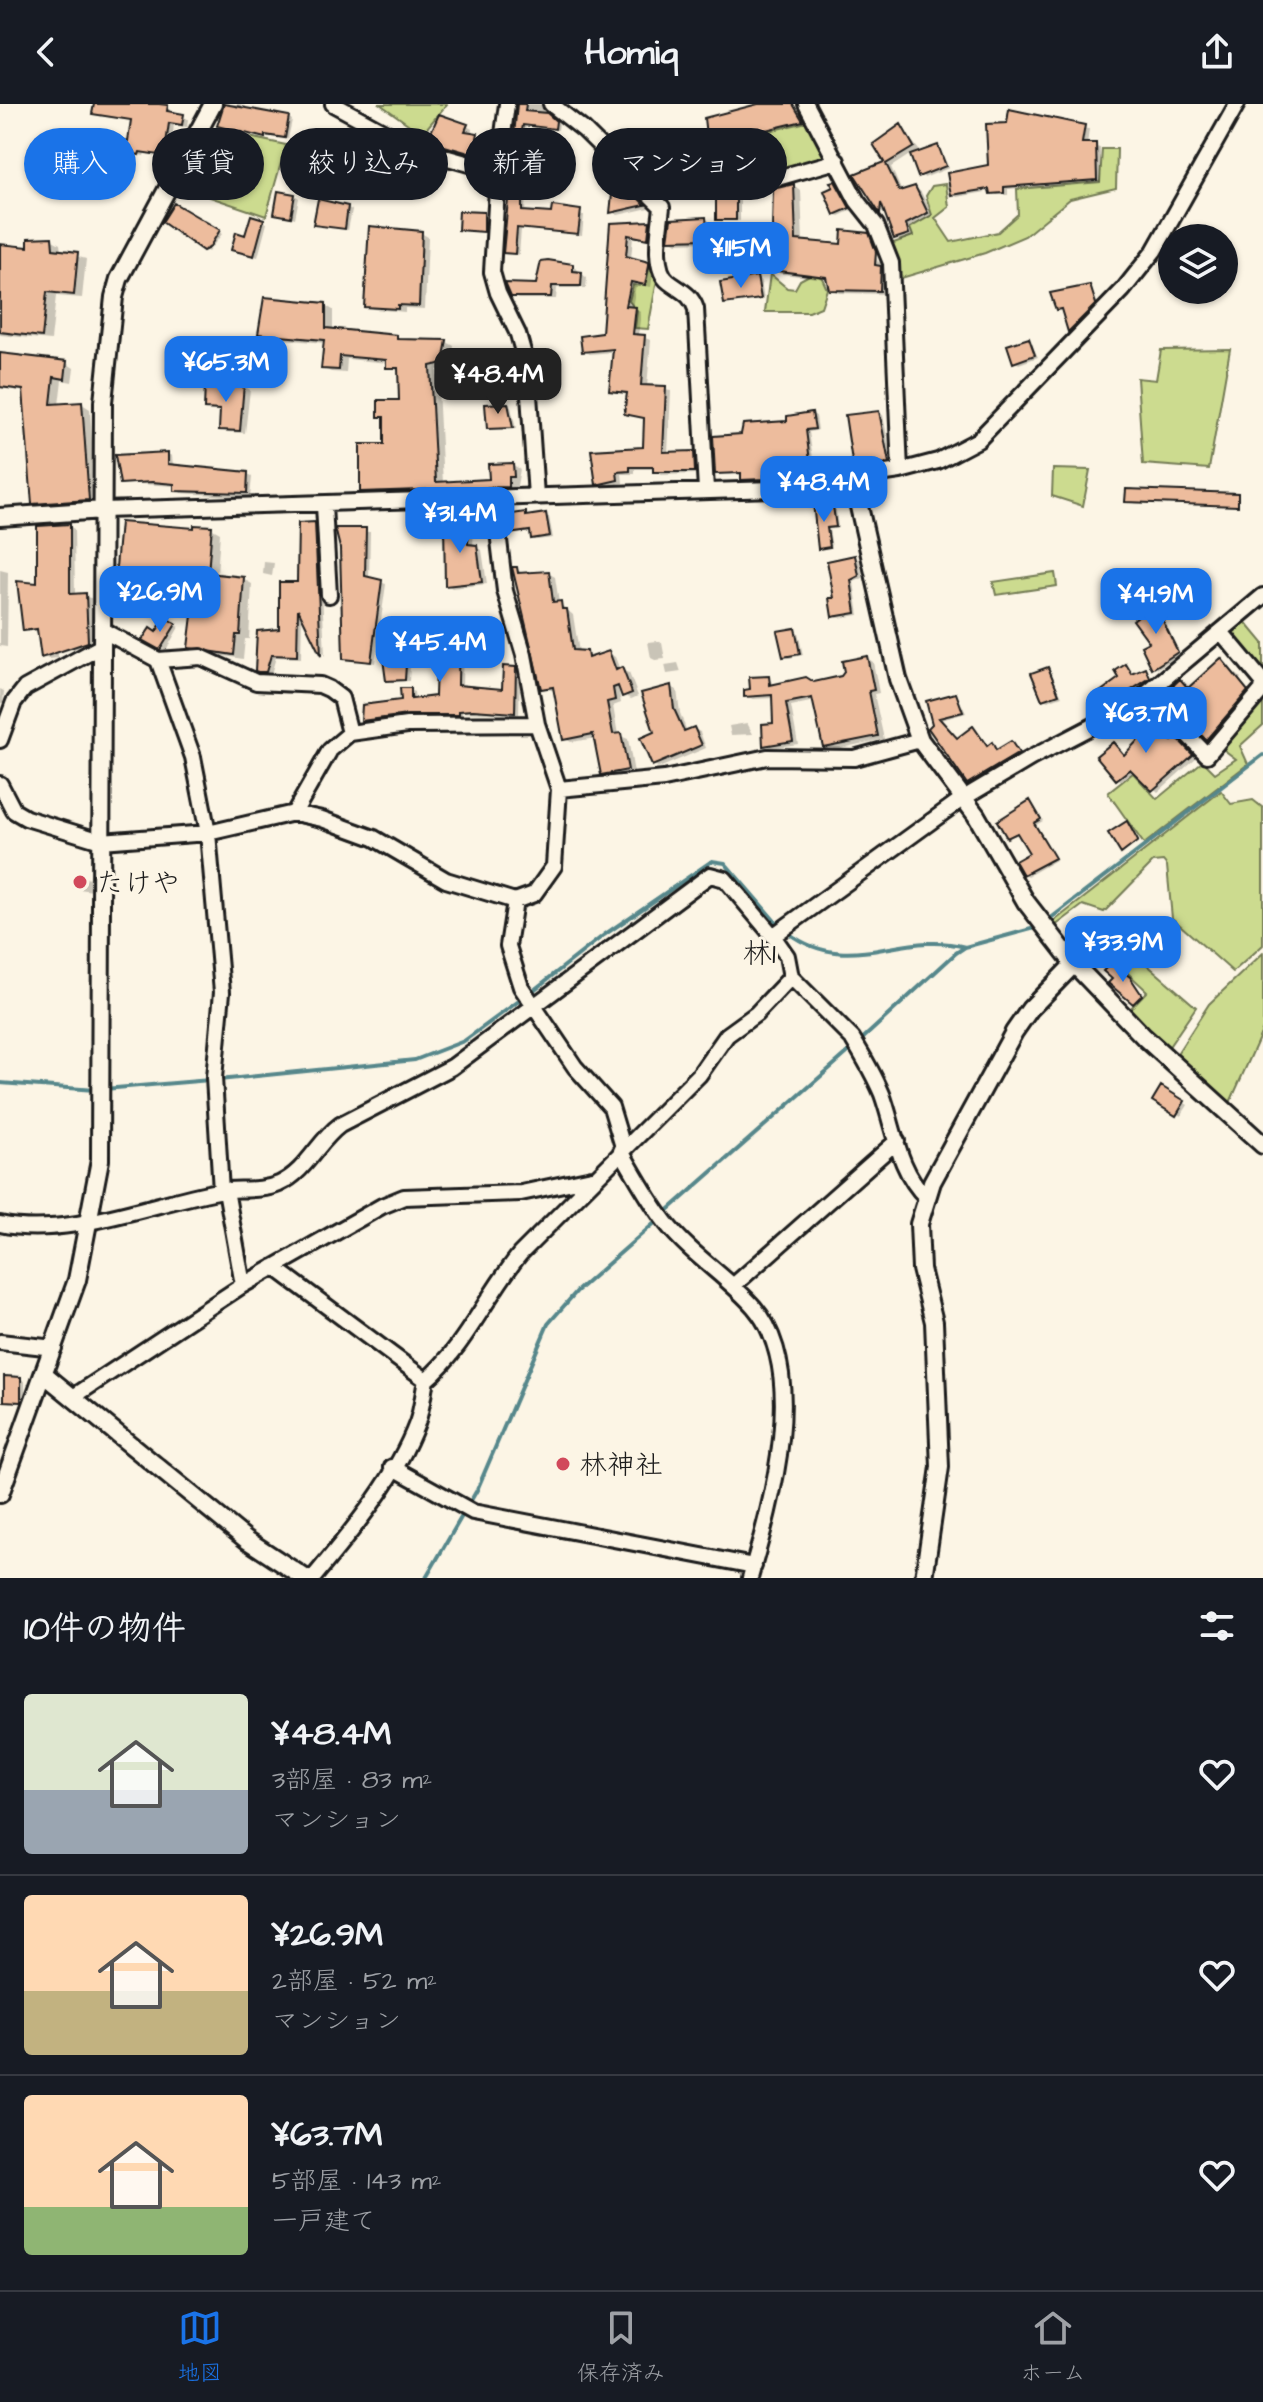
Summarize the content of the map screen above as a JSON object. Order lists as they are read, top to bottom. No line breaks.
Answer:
{"districts":["林1"],"places":["たけや","林神社"],"page":{"header":"Homiq","chip":["購入","賃貸","絞り込み","新着","マンション"],"price":["¥115M","¥65.3M","¥48.4M","¥48.4M","¥31.4M","¥26.9M","¥41.9M","¥45.4M","¥63.7M","¥33.9M"],"heading":"10件の物件","list":[{"name":"¥48.4M","note":"3部屋 · 83 m² · マンション"},{"name":"¥26.9M","note":"2部屋 · 52 m² · マンション"},{"name":"¥63.7M","note":"5部屋 · 143 m² · 一戸建て"}],"tabs":["地図","保存済み","ホーム"]}}
